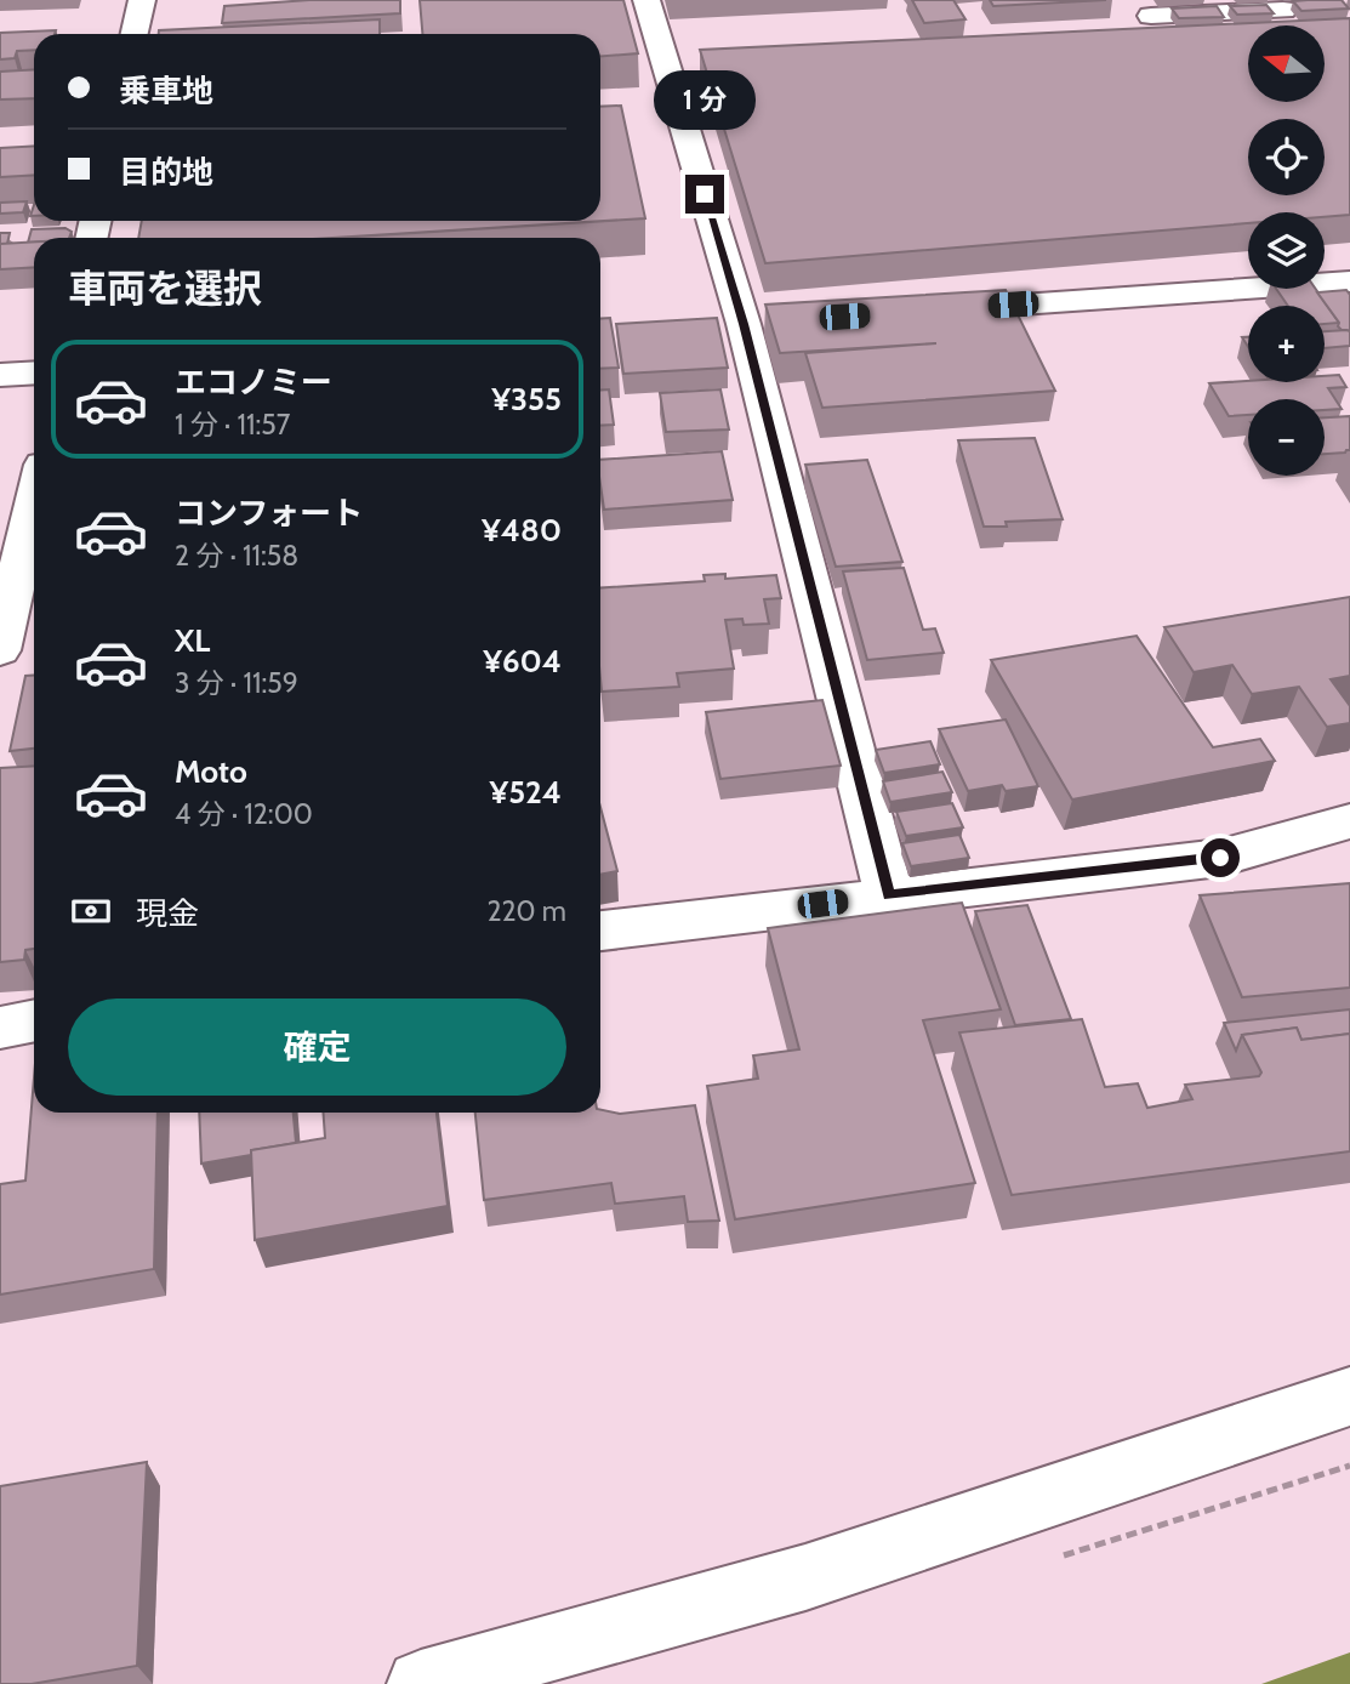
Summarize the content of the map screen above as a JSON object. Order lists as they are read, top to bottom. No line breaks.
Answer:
{"north":"left","page":{"map_buttons":["+","−"],"banner":["乗車地","目的地"],"bubble":"1 分","heading":"車両を選択","list":[{"name":"エコノミー","note":"1 分 · 11:57","value":"¥355"},{"name":"コンフォート","note":"2 分 · 11:58","value":"¥480"},{"name":"XL","note":"3 分 · 11:59","value":"¥604"},{"name":"Moto","note":"4 分 · 12:00","value":"¥524"}],"pay":["現金","220 m"],"buttons":"確定"}}
